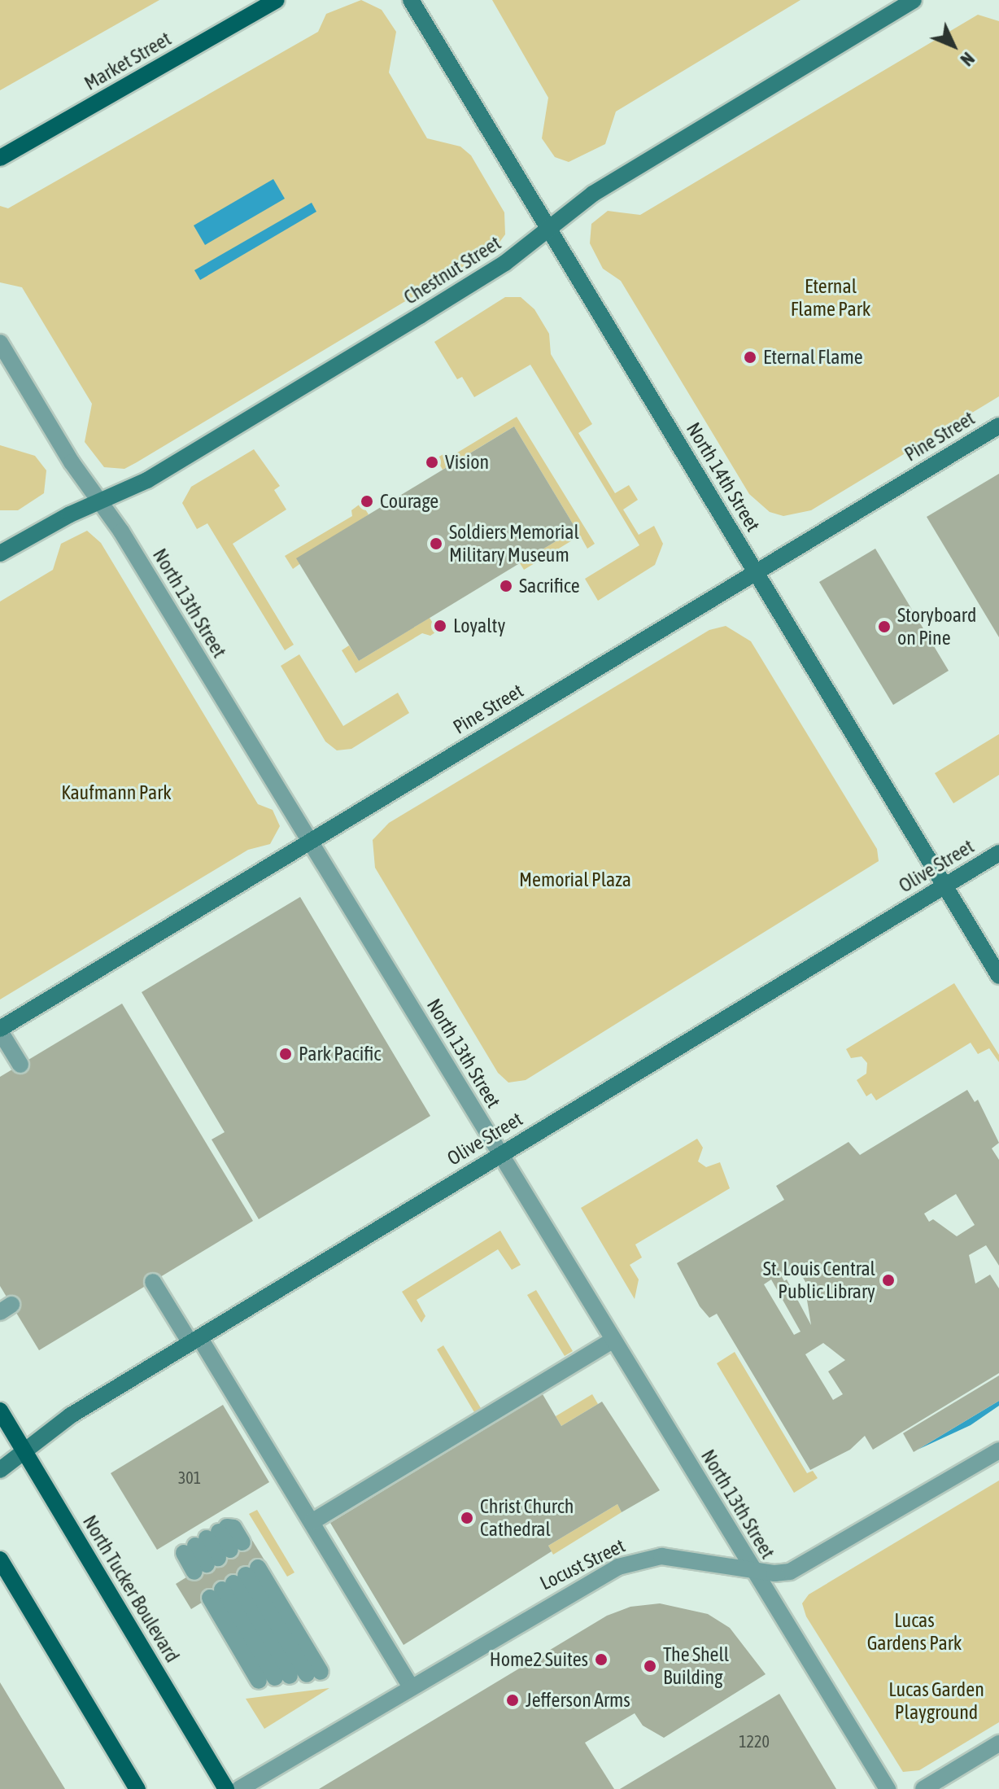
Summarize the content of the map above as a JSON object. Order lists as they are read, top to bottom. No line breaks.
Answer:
{"streets":{"main road":["Market Street","Chestnut Street","Pine Street","North 14th Street","Olive Street","North Tucker Boulevard"],"street":["North 13th Street","Locust Street"]},"crossings":[["Chestnut Street","North 14th Street"],["Chestnut Street","North 13th Street"],["Pine Street","North 14th Street"],["Pine Street","North 13th Street"],["North 14th Street","Olive Street"],["North 13th Street","Olive Street"],["North 13th Street","Locust Street"],["Olive Street","North Tucker Boulevard"]],"parks":["Eternal Flame Park","Kaufmann Park","Memorial Plaza","Lucas Gardens Park","Lucas Garden Playground"],"places":["Eternal Flame","Vision","Courage","Soldiers Memorial Military Museum","Sacrifice","Loyalty","Storyboard on Pine","Park Pacific","St. Louis Central Public Library","Christ Church Cathedral","Home2 Suites","The Shell Building","Jefferson Arms"],"house_numbers":["301","1220"],"north":"bottom right"}
